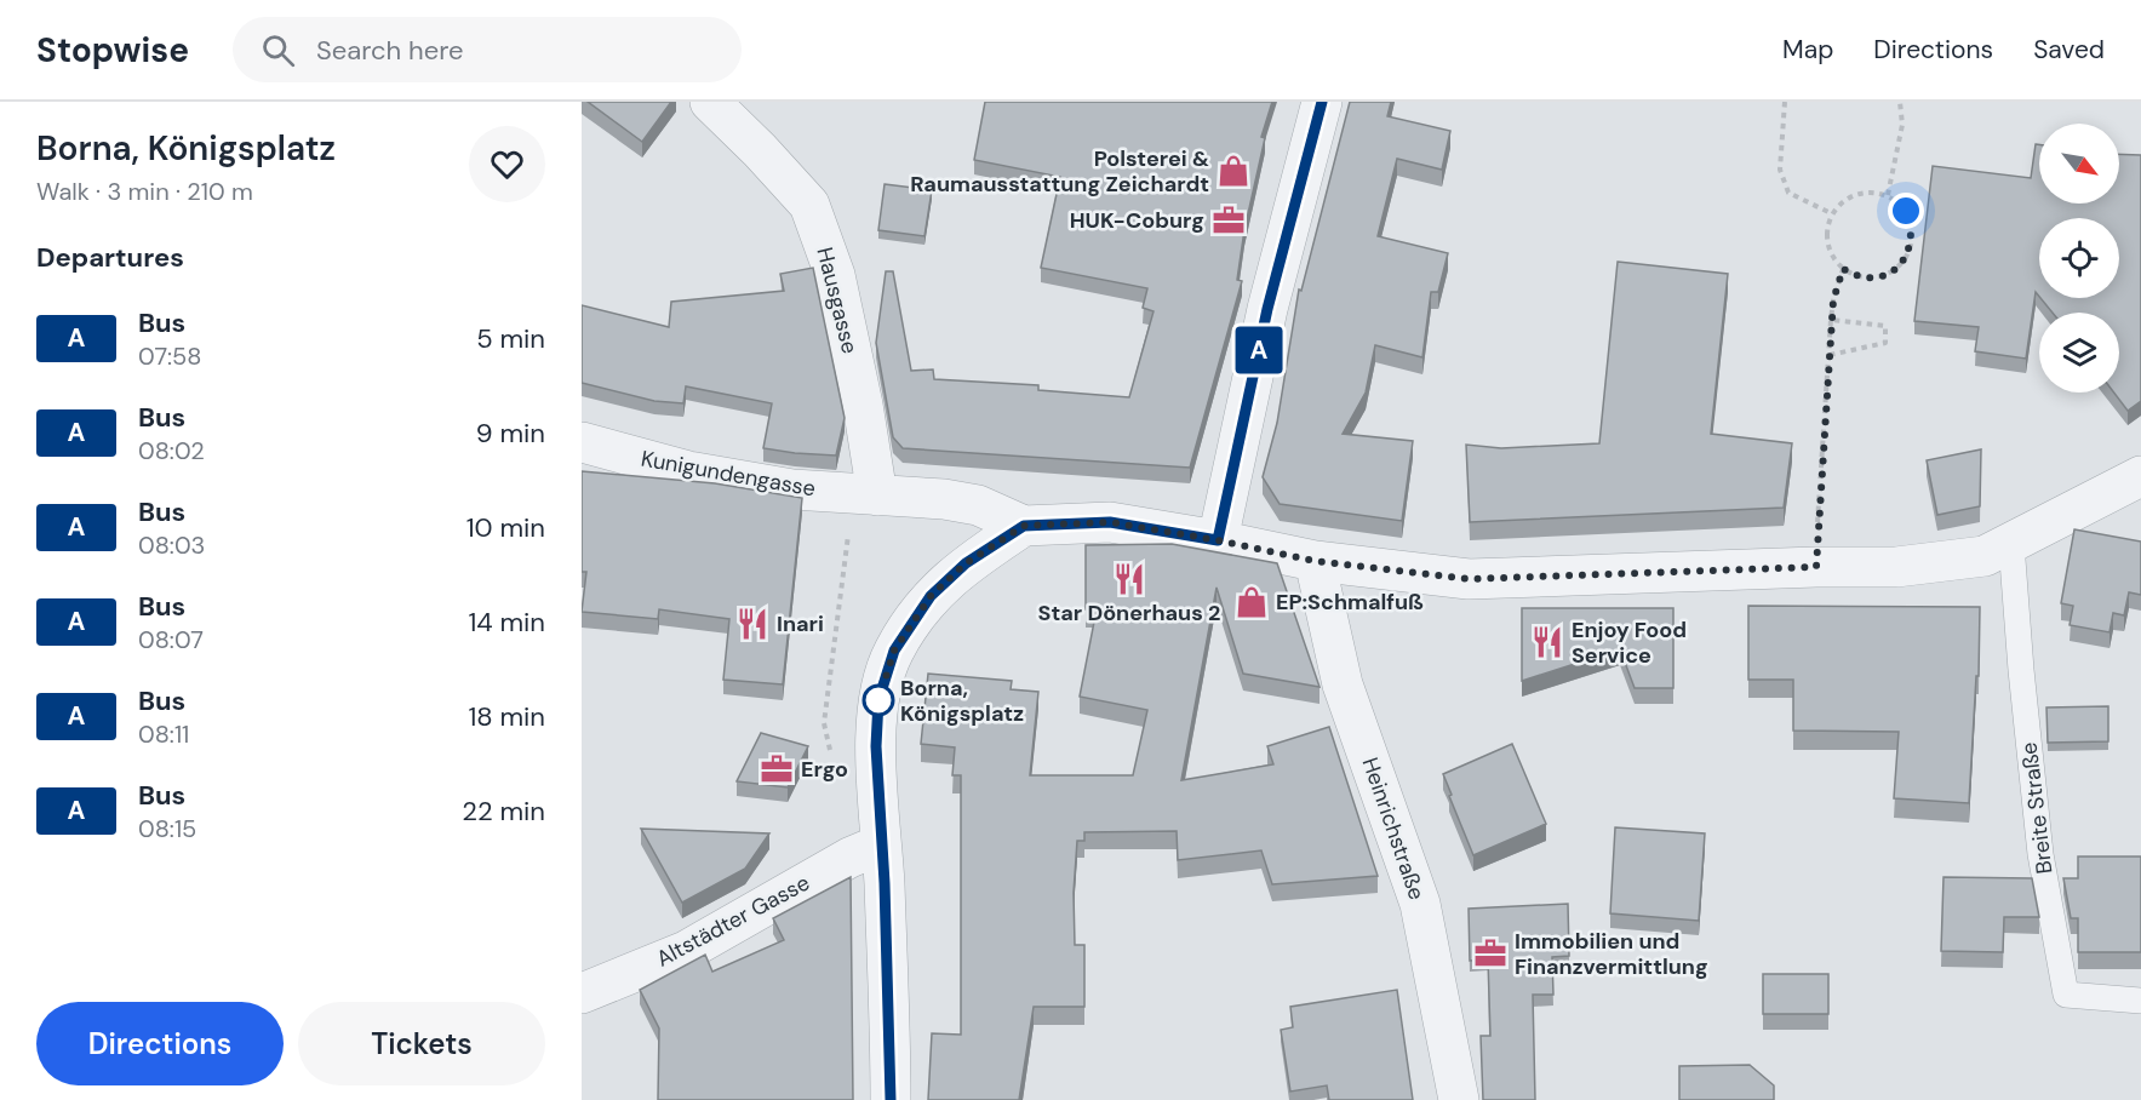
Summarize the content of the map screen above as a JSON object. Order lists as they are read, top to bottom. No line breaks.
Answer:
{"streets":{"street":["Hausgasse","Kunigundengasse","Heinrichstraße","Altstädter Gasse"],"lane":["Breite Straße"]},"crossings":[["Hausgasse","Kunigundengasse"]],"places":{"shop":["Polsterei & Raumausstattung Zeichardt","EP:Schmalfuß"],"office":["HUK-Coburg","Ergo","Immobilien und Finanzvermittlung"],"restaurant":["Star Dönerhaus 2","Inari","Enjoy Food Service"],"other":["Borna, Königsplatz"]},"lines":["bus line A"],"north":"bottom right","page":{"header":"Stopwise","search":"Search here","nav":["Map","Directions","Saved"],"heading":[["Borna, Königsplatz","Walk · 3 min · 210 m"],"Departures"],"on_map":"A","list":[{"mark":"A","name":"Bus","note":"07:58","value":"5 min"},{"mark":"A","name":"Bus","note":"08:02","value":"9 min"},{"mark":"A","name":"Bus","note":"08:03","value":"10 min"},{"mark":"A","name":"Bus","note":"08:07","value":"14 min"},{"mark":"A","name":"Bus","note":"08:11","value":"18 min"},{"mark":"A","name":"Bus","note":"08:15","value":"22 min"}],"buttons":["Directions","Tickets"]}}
